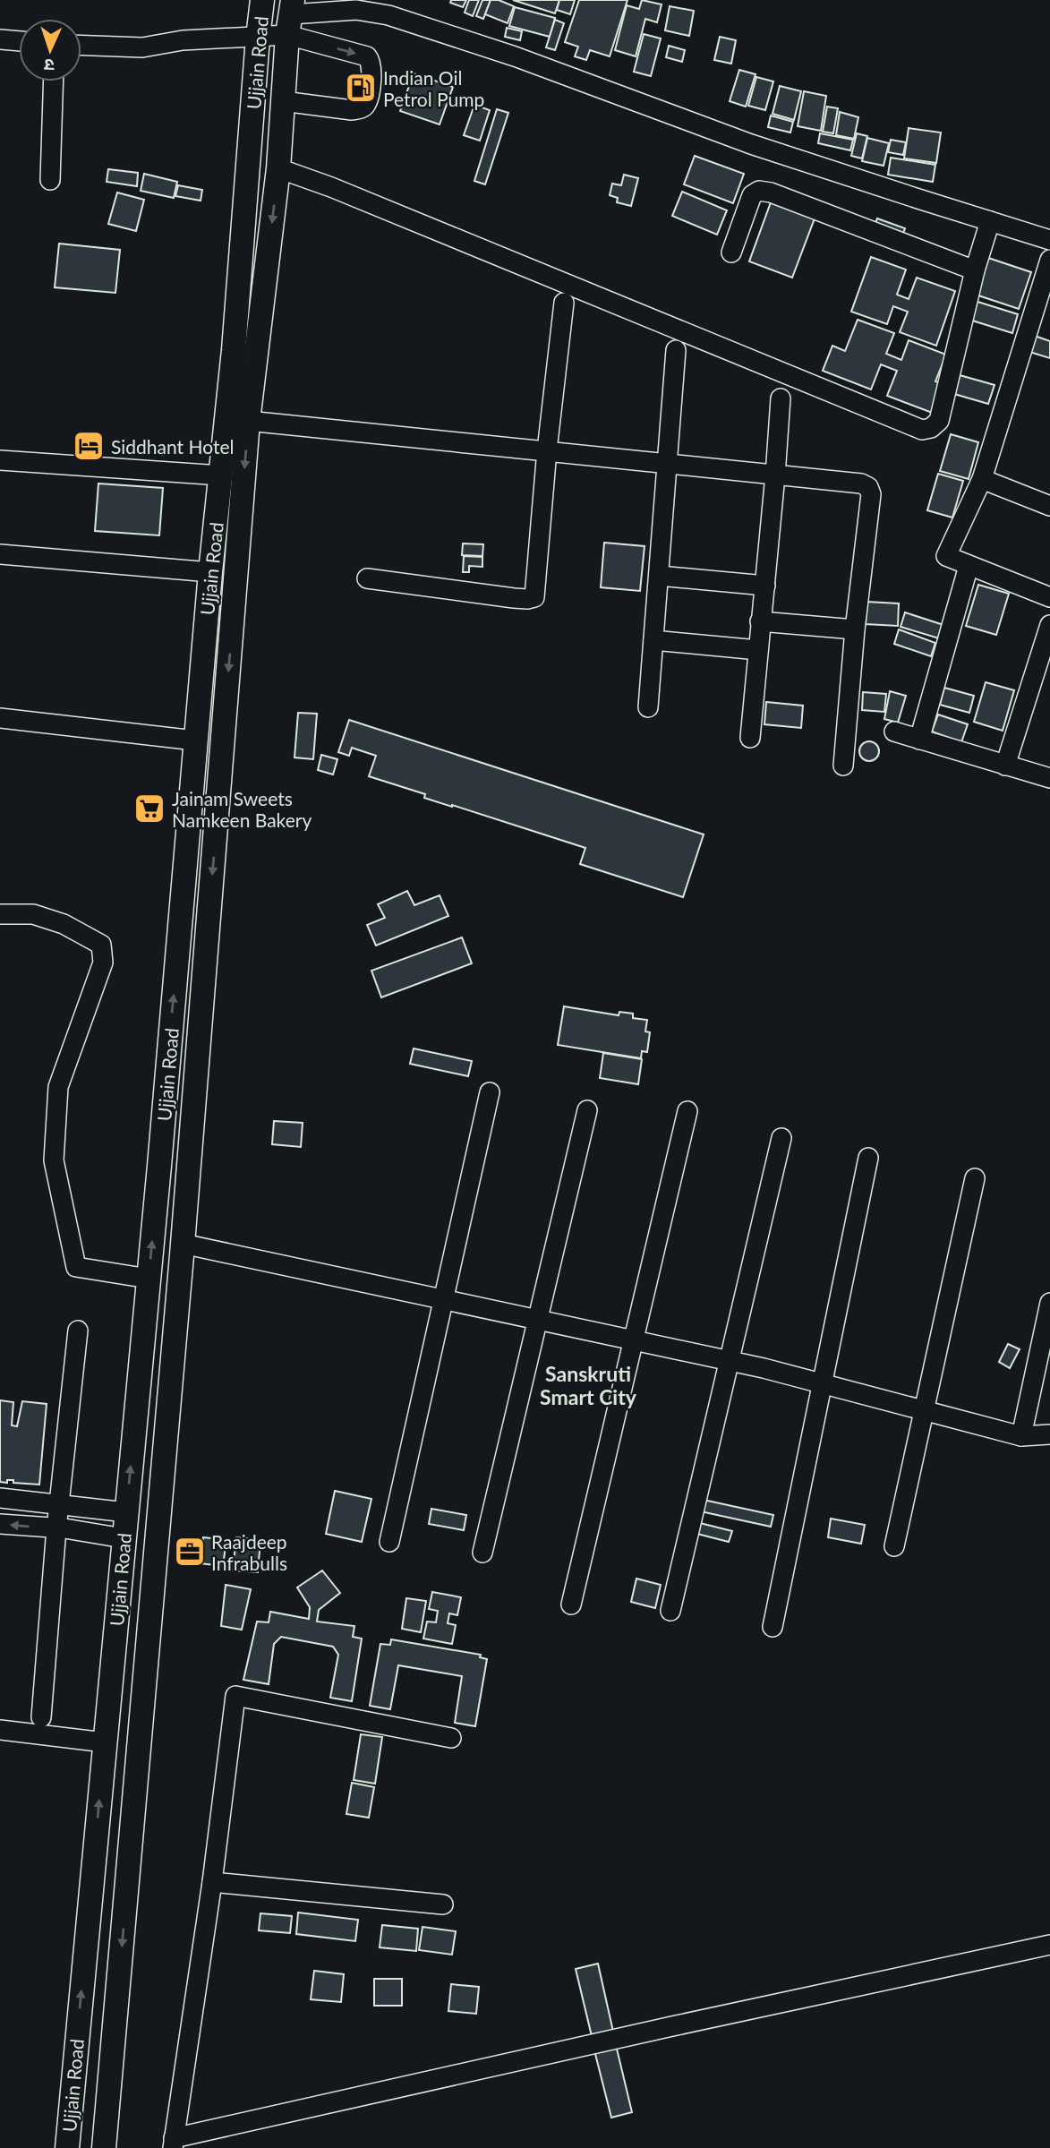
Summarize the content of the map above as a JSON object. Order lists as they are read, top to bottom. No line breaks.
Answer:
{"streets":{"main road":["Ujjain Road"]},"districts":["Sanskruti Smart City"],"places":{"fuel station":["Indian Oil Petrol Pump"],"hotel":["Siddhant Hotel"],"supermarket":["Jainam Sweets Namkeen Bakery"],"office":["Raajdeep Infrabulls"]},"north":"bottom"}
